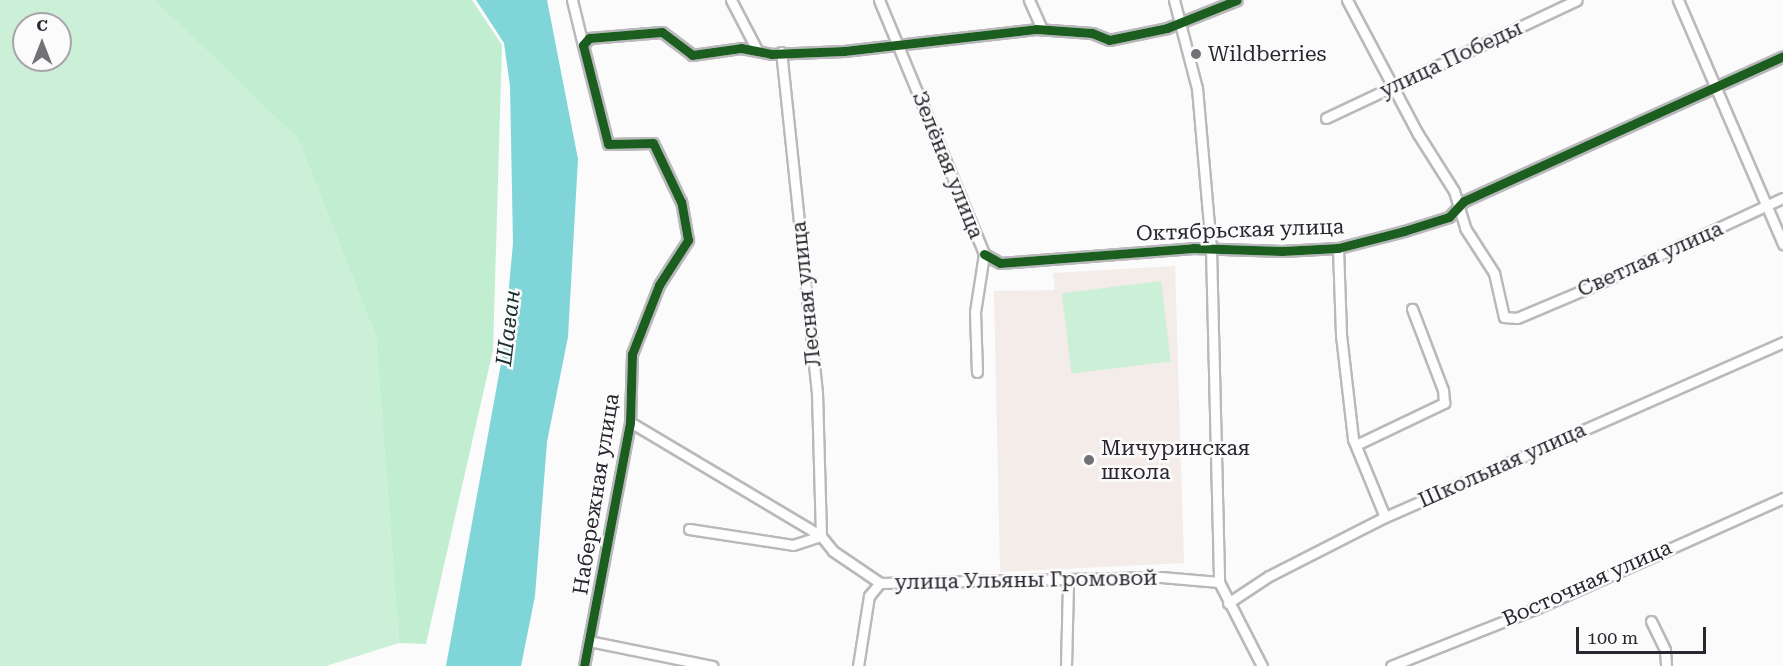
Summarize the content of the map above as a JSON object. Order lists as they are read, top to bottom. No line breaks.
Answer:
{"streets":{"street":["улица Победы","Зелёная улица","Октябрьская улица","Светлая улица","Лесная улица","Школьная улица","Набережная улица","улица Ульяны Громовой","Восточная улица"]},"crossings":[["Зелёная улица","Октябрьская улица"],["Октябрьская улица","Светлая улица"],["Лесная улица","улица Ульяны Громовой"],["Набережная улица","улица Ульяны Громовой"]],"water":["Шаған"],"places":["Wildberries","Мичуринская школа"],"scale_bar":"100 m","north":"top"}
